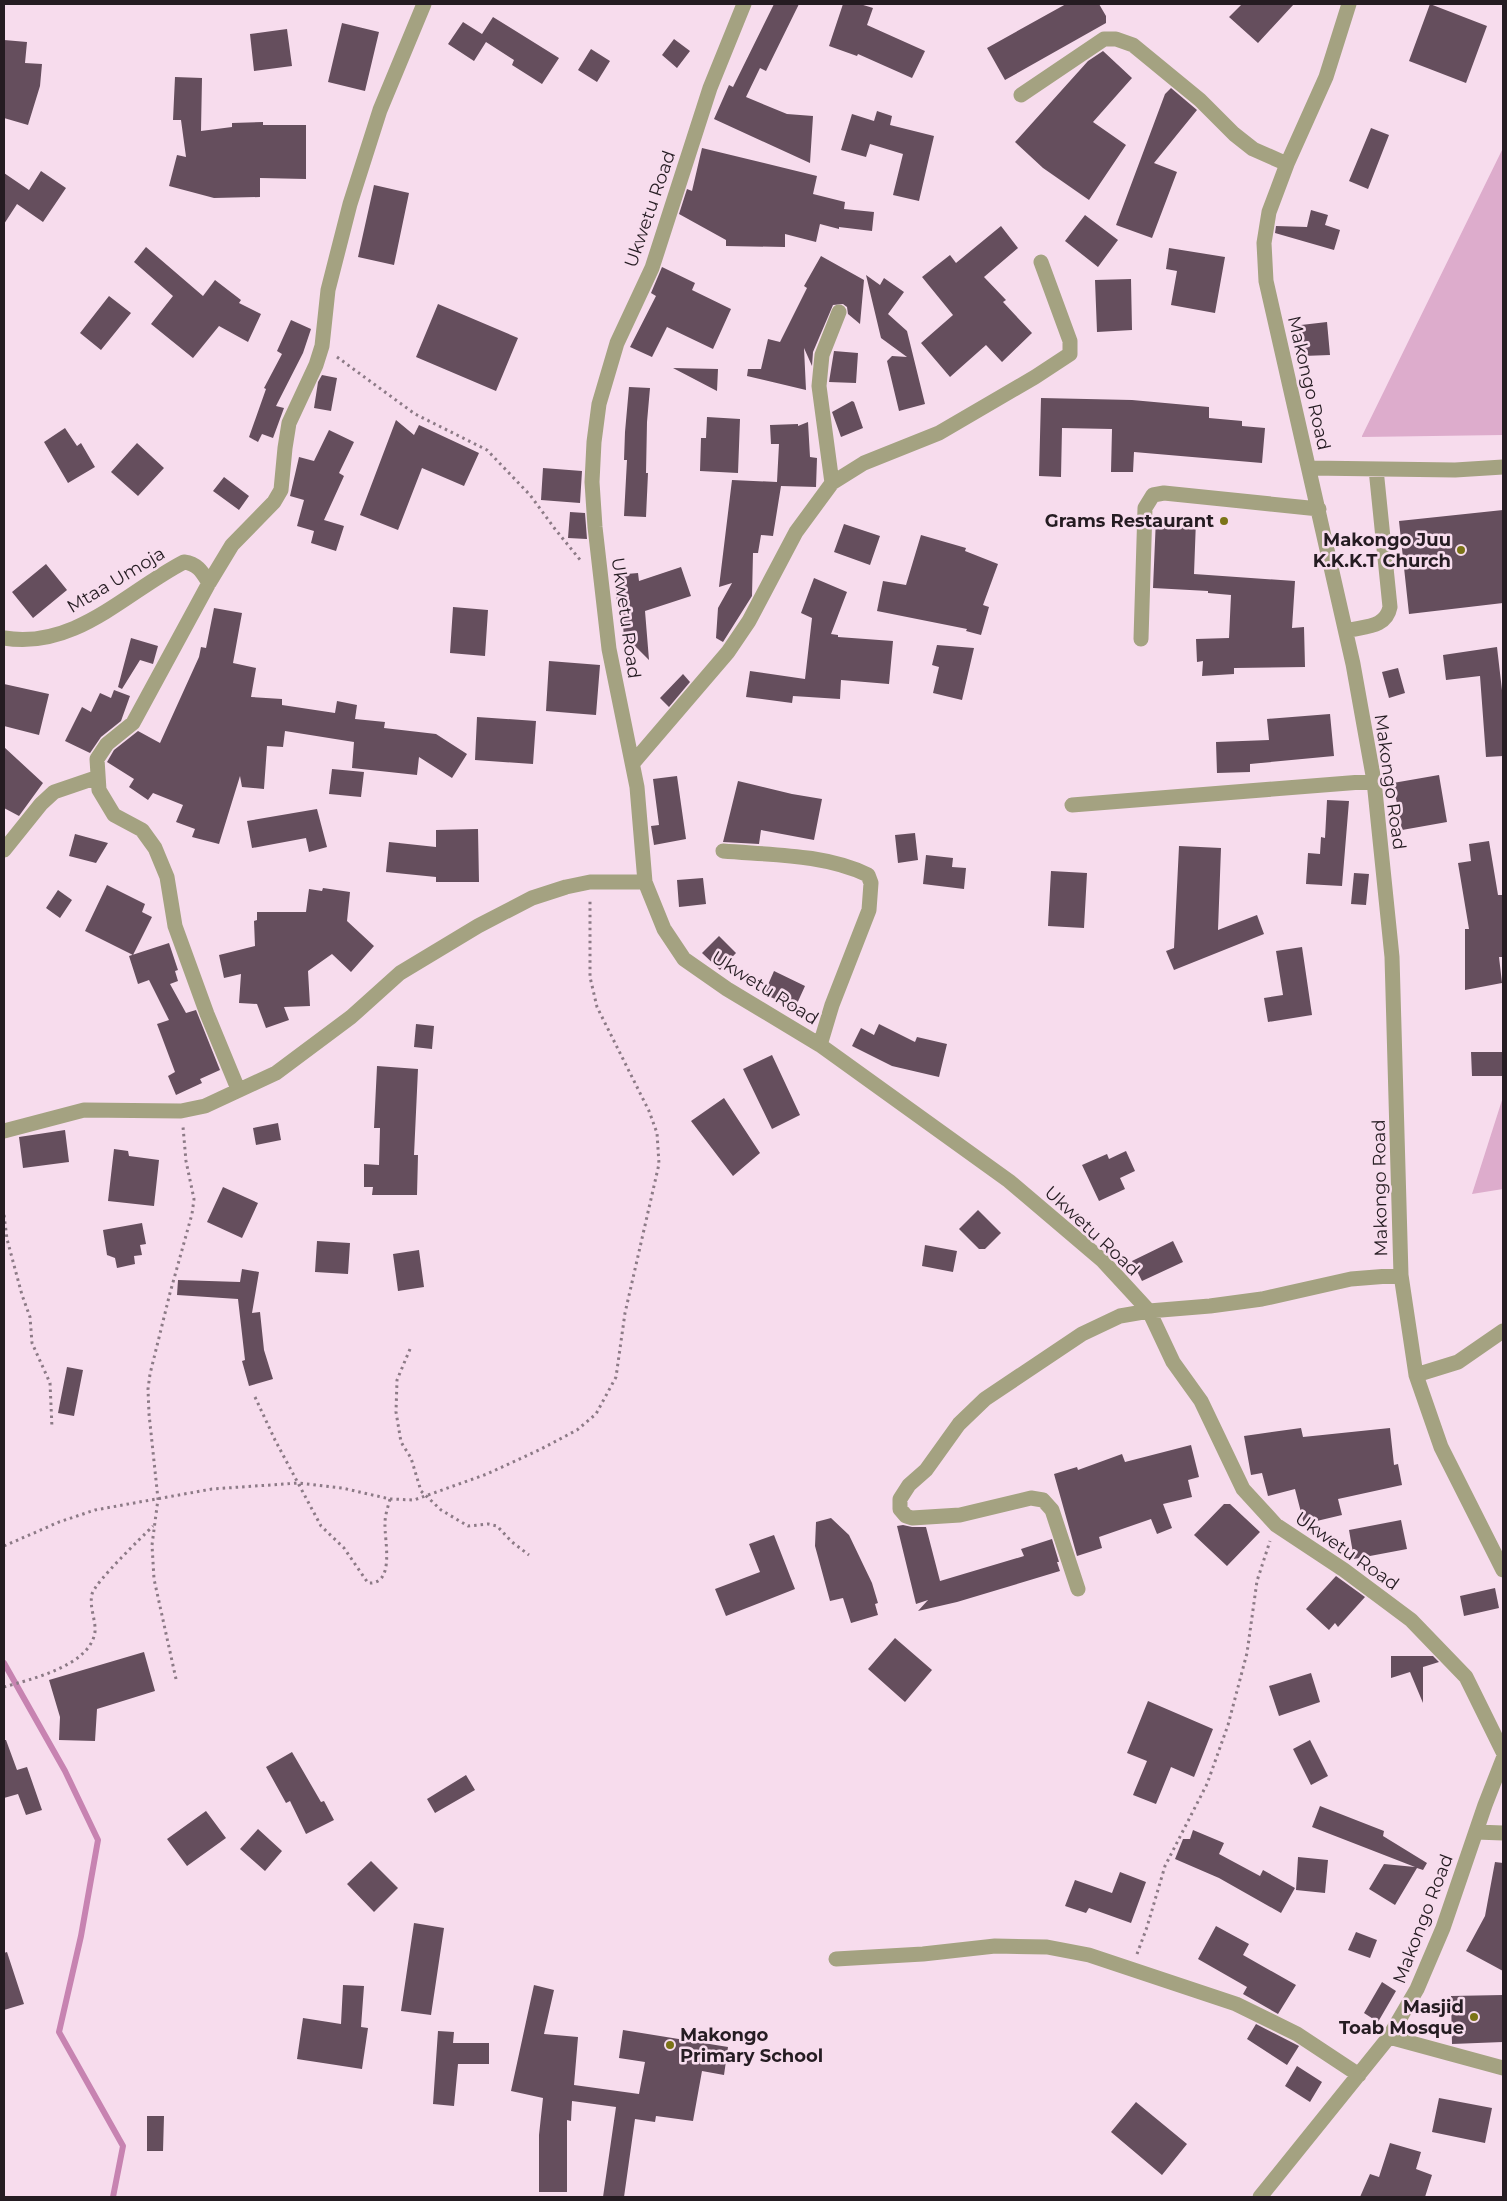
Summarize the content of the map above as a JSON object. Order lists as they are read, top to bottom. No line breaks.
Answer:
{"streets":{"street":["Ukwetu Road","Makongo Road","Mtaa Umoja"]},"places":["Grams Restaurant","Makongo Juu K.K.K.T Church","Masjid Toab Mosque","Makongo Primary School"]}
